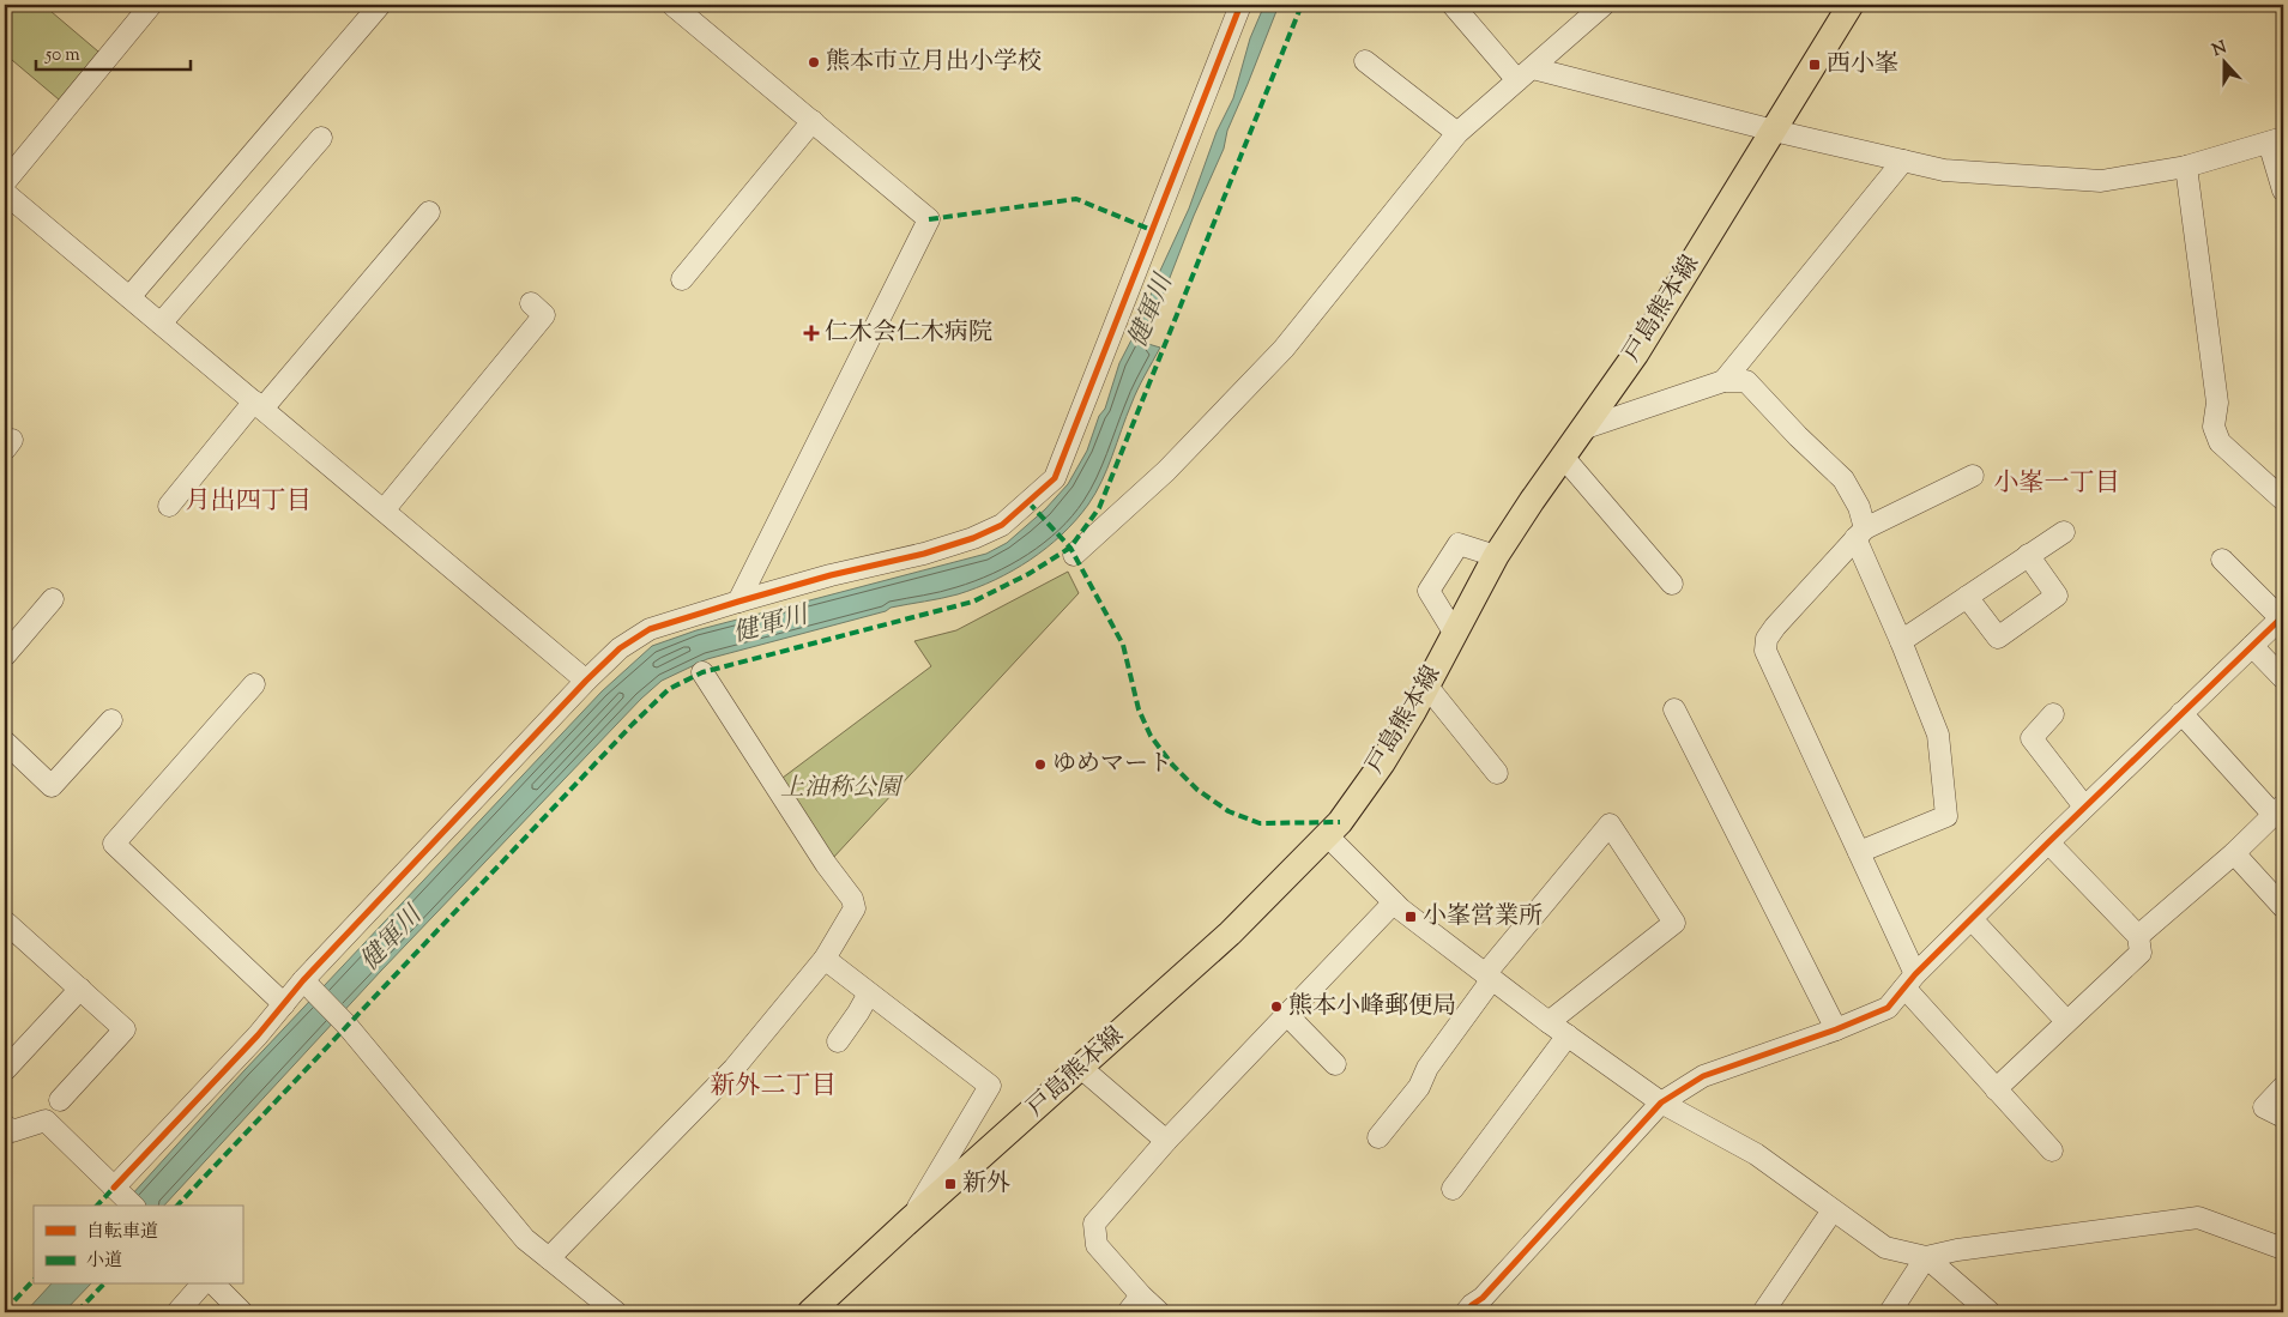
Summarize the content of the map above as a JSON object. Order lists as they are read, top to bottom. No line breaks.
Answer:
{"streets":{"main road":["戸島熊本線"]},"districts":["小峯一丁目","月出四丁目","新外二丁目"],"water":["健軍川"],"parks":["上油称公園"],"places":{"other":["熊本市立月出小学校","ゆめマート","熊本小峰郵便局"],"transit":["西小峯","小峯営業所","新外"],"health":["仁木会仁木病院"]},"legend":["自転車道","小道"],"scale_bar":"50 m","north":"top"}
